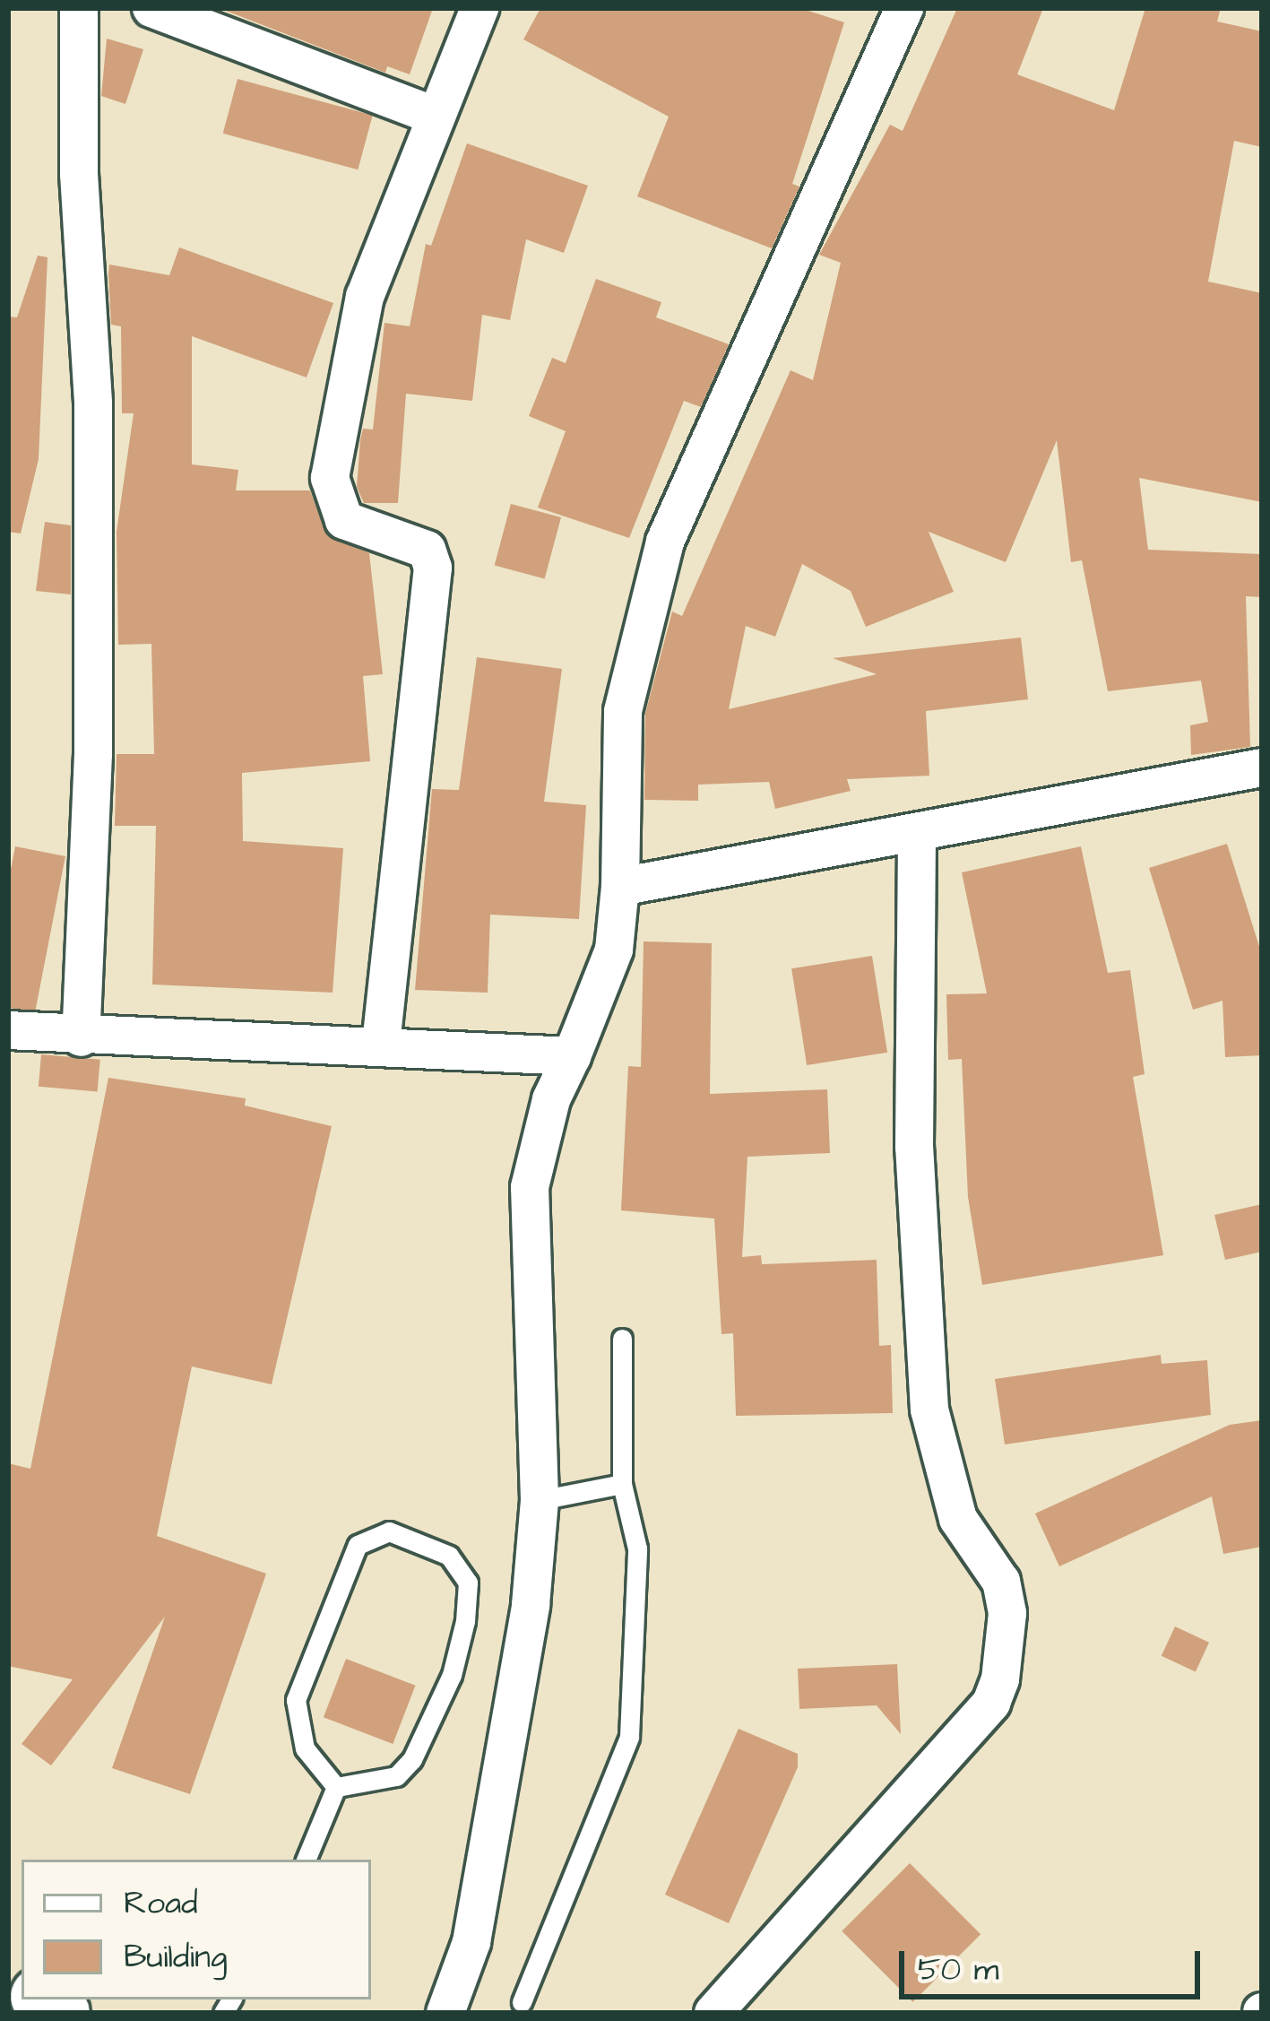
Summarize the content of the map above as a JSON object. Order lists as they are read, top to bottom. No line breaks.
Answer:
{"legend":["Road","Building"],"scale_bar":"50 m"}
